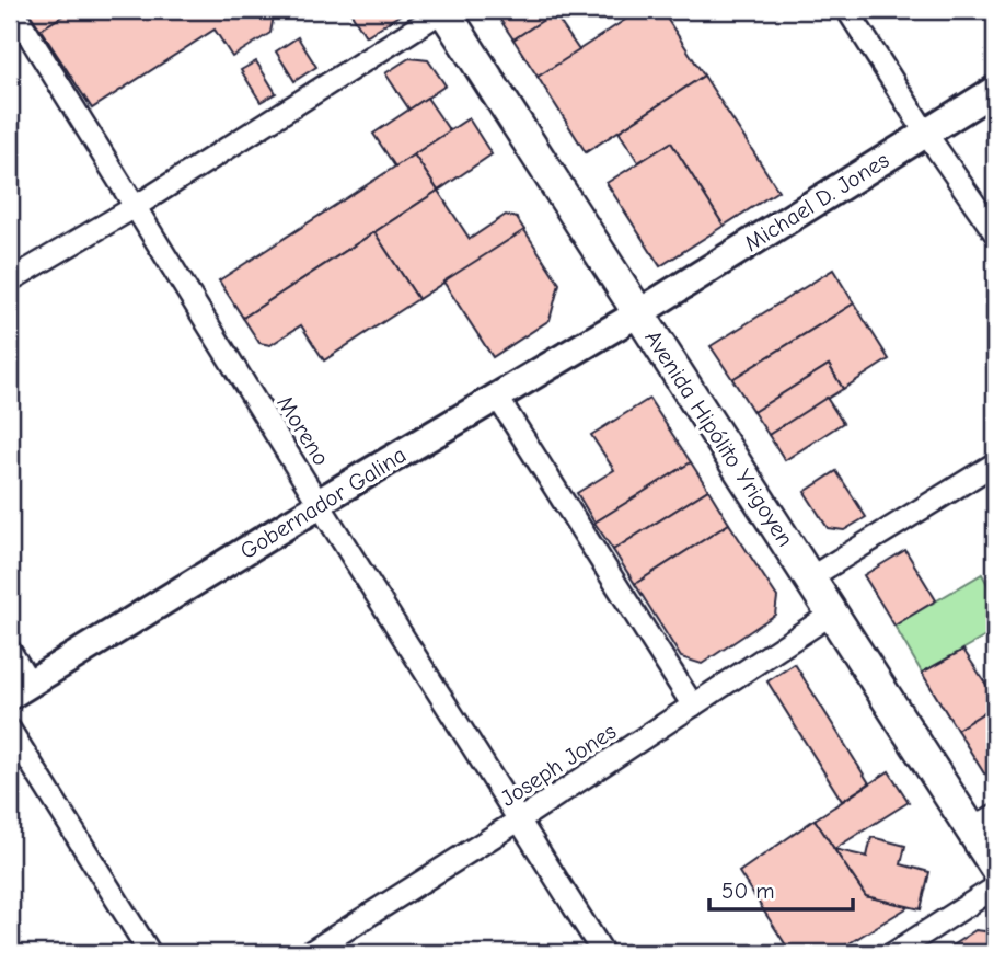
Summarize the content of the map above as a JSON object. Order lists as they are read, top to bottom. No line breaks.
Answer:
{"streets":{"main road":["Avenida Hipólito Yrigoyen"],"street":["Michael D. Jones","Moreno","Gobernador Galina","Joseph Jones"]},"crossings":[["Michael D. Jones","Avenida Hipólito Yrigoyen"],["Michael D. Jones","Gobernador Galina"],["Moreno","Gobernador Galina"],["Moreno","Joseph Jones"],["Avenida Hipólito Yrigoyen","Gobernador Galina"],["Avenida Hipólito Yrigoyen","Joseph Jones"]],"scale_bar":"50 m"}
